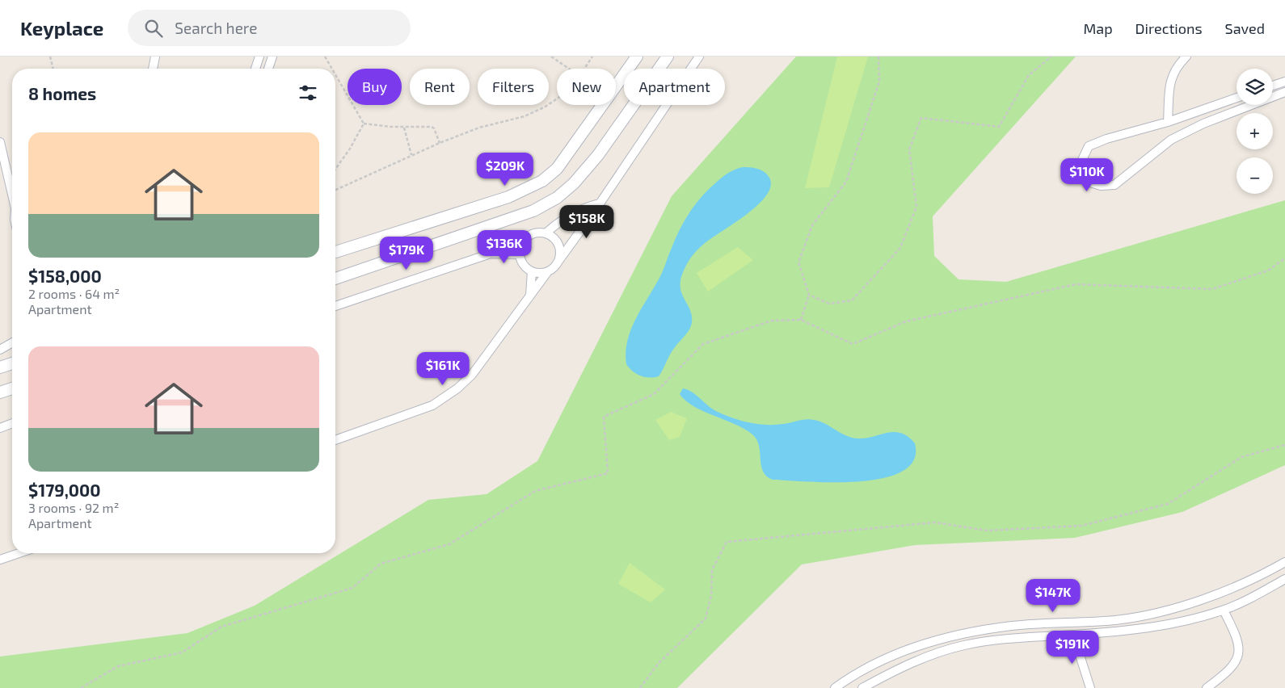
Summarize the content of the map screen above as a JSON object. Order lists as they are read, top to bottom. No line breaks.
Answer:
{"page":{"header":"Keyplace","search":"Search here","nav":["Map","Directions","Saved"],"map_buttons":["+","−"],"chip":["Buy","Rent","Filters","New","Apartment"],"heading":"8 homes","list":[{"name":"$158,000","note":"2 rooms · 64 m² · Apartment"},{"name":"$179,000","note":"3 rooms · 92 m² · Apartment"}],"price":["$209K","$110K","$158K","$136K","$179K","$161K","$147K","$191K"]}}
